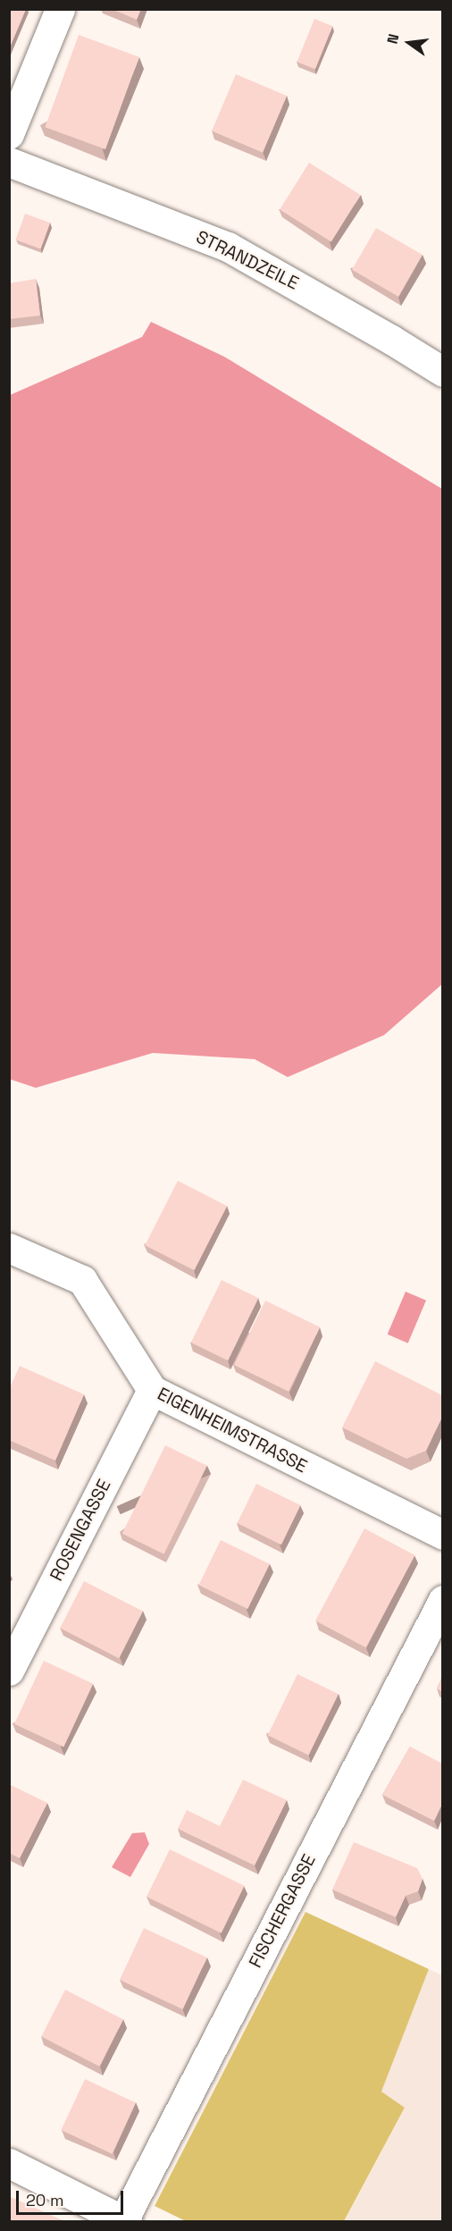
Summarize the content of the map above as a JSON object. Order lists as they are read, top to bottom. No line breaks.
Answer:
{"streets":{"street":["STRANDZEILE","EIGENHEIMSTRASSE","ROSENGASSE","FISCHERGASSE"]},"crossings":[["EIGENHEIMSTRASSE","ROSENGASSE"]],"scale_bar":"20 m","north":"left"}
